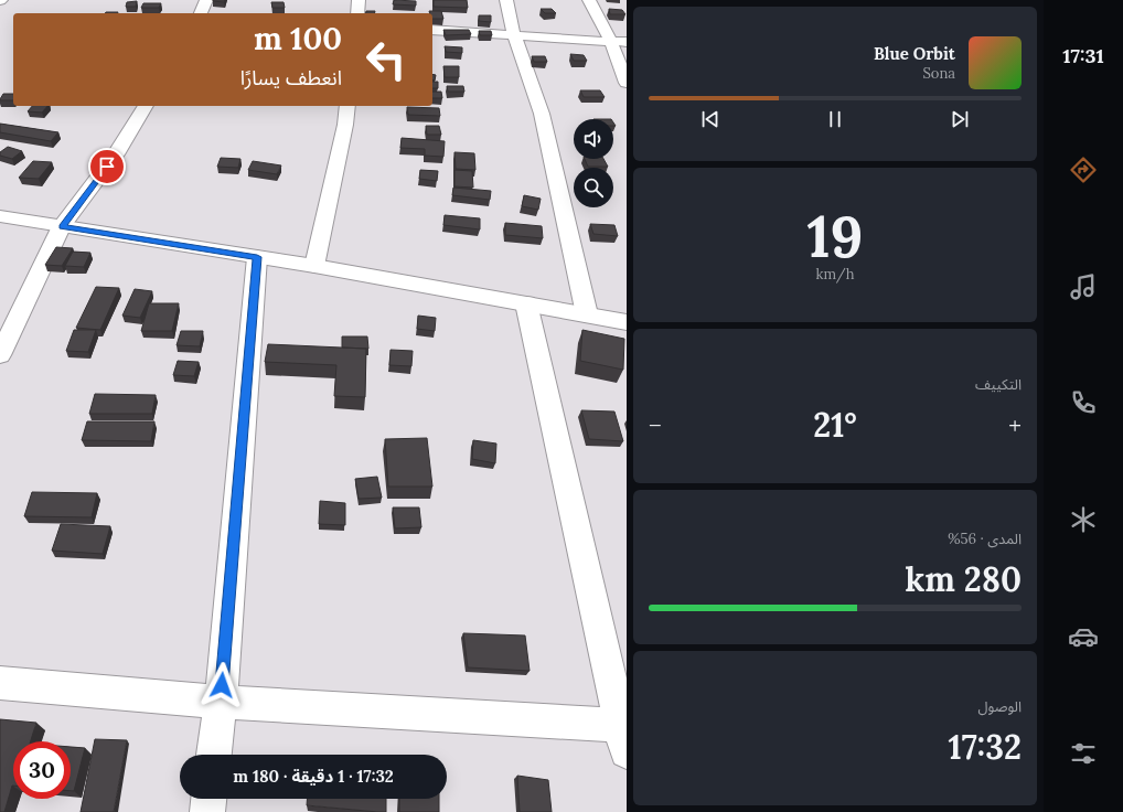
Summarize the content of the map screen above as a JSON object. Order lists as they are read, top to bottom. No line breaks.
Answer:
{"page":{"tabs":"17:31","turn":["100 m","انعطف يسارًا"],"song":["Blue Orbit","Sona"],"tile":[["19","km/h"],"التكييف",["المدى · 56%","280 km"],["الوصول","17:32"]],"heat":["−","21°","+"],"limit":"30","trip":"17:32 · 1 دقيقة · 180 m"}}
